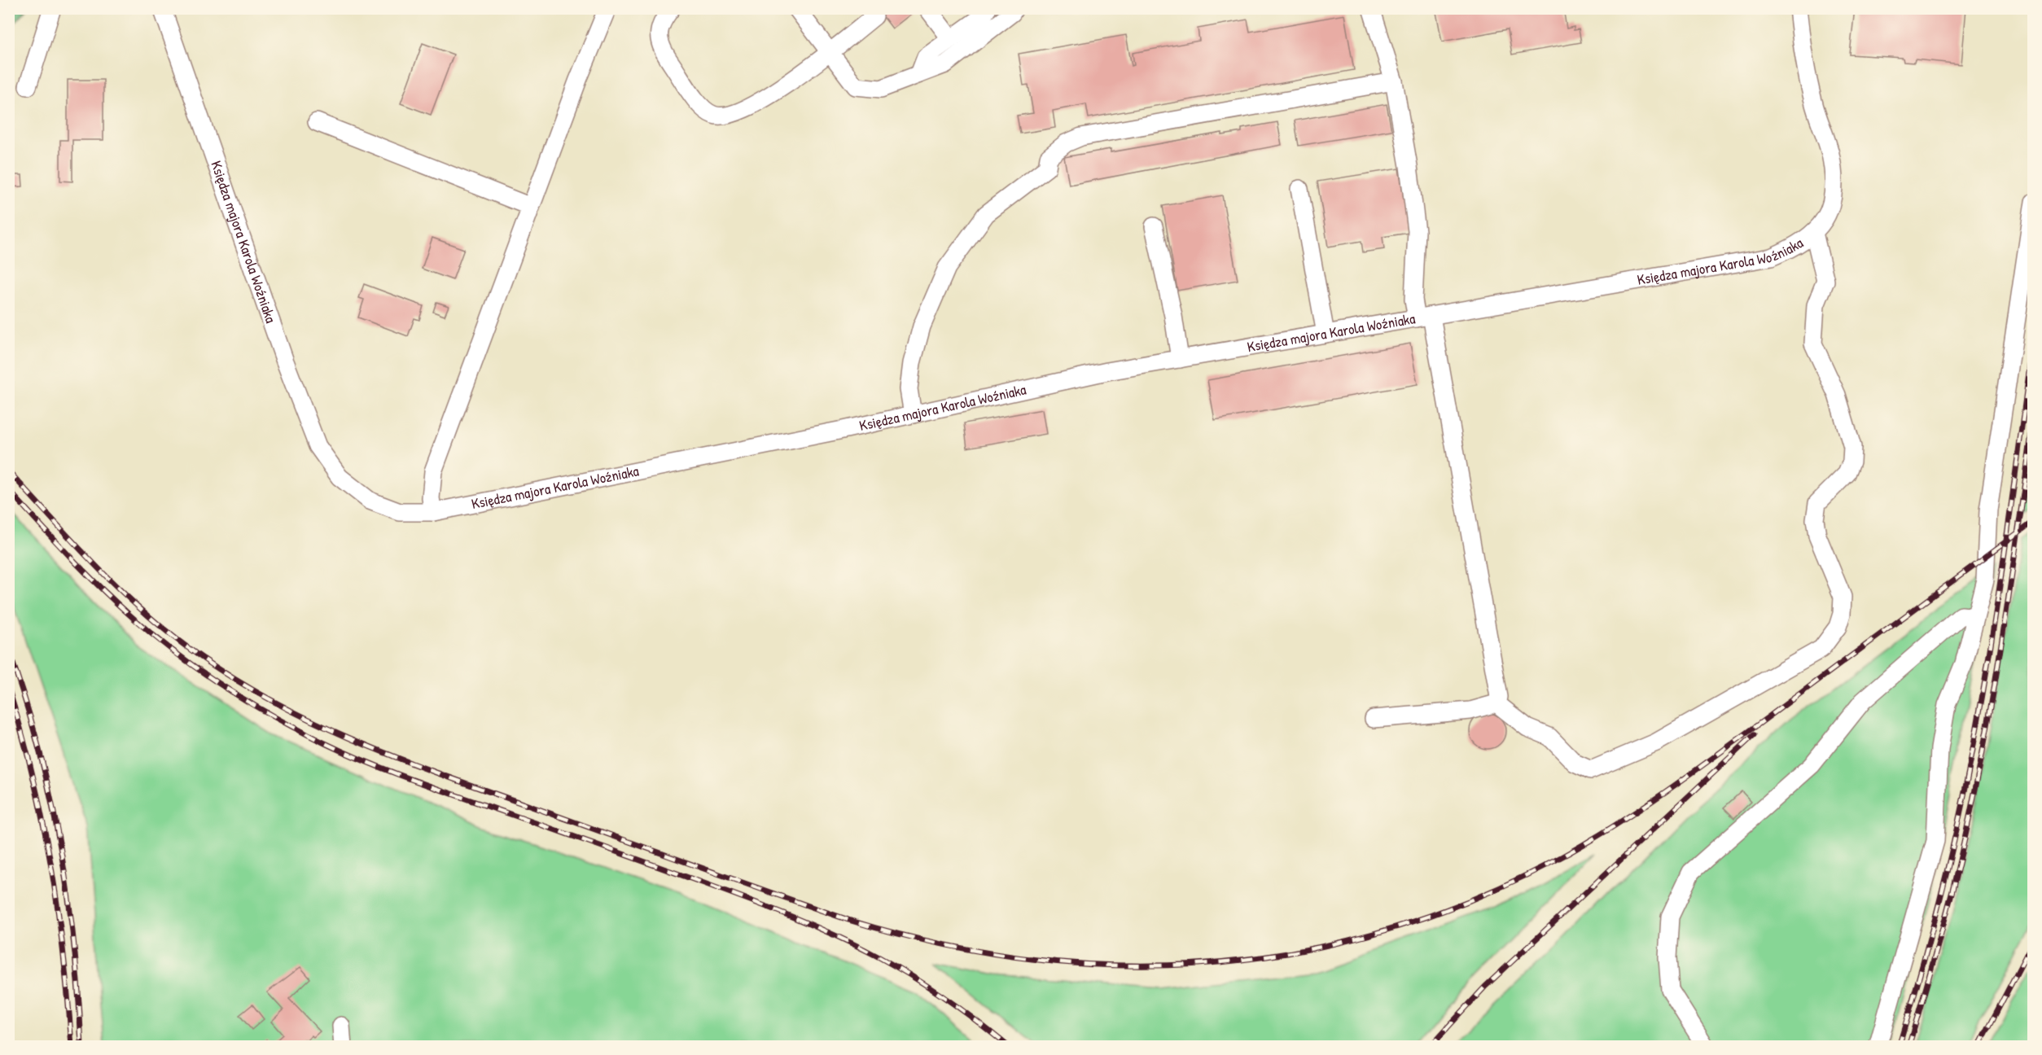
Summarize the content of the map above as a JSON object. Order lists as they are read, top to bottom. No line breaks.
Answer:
{"streets":{"street":["Księdza majora Karola Woźniaka"]}}
